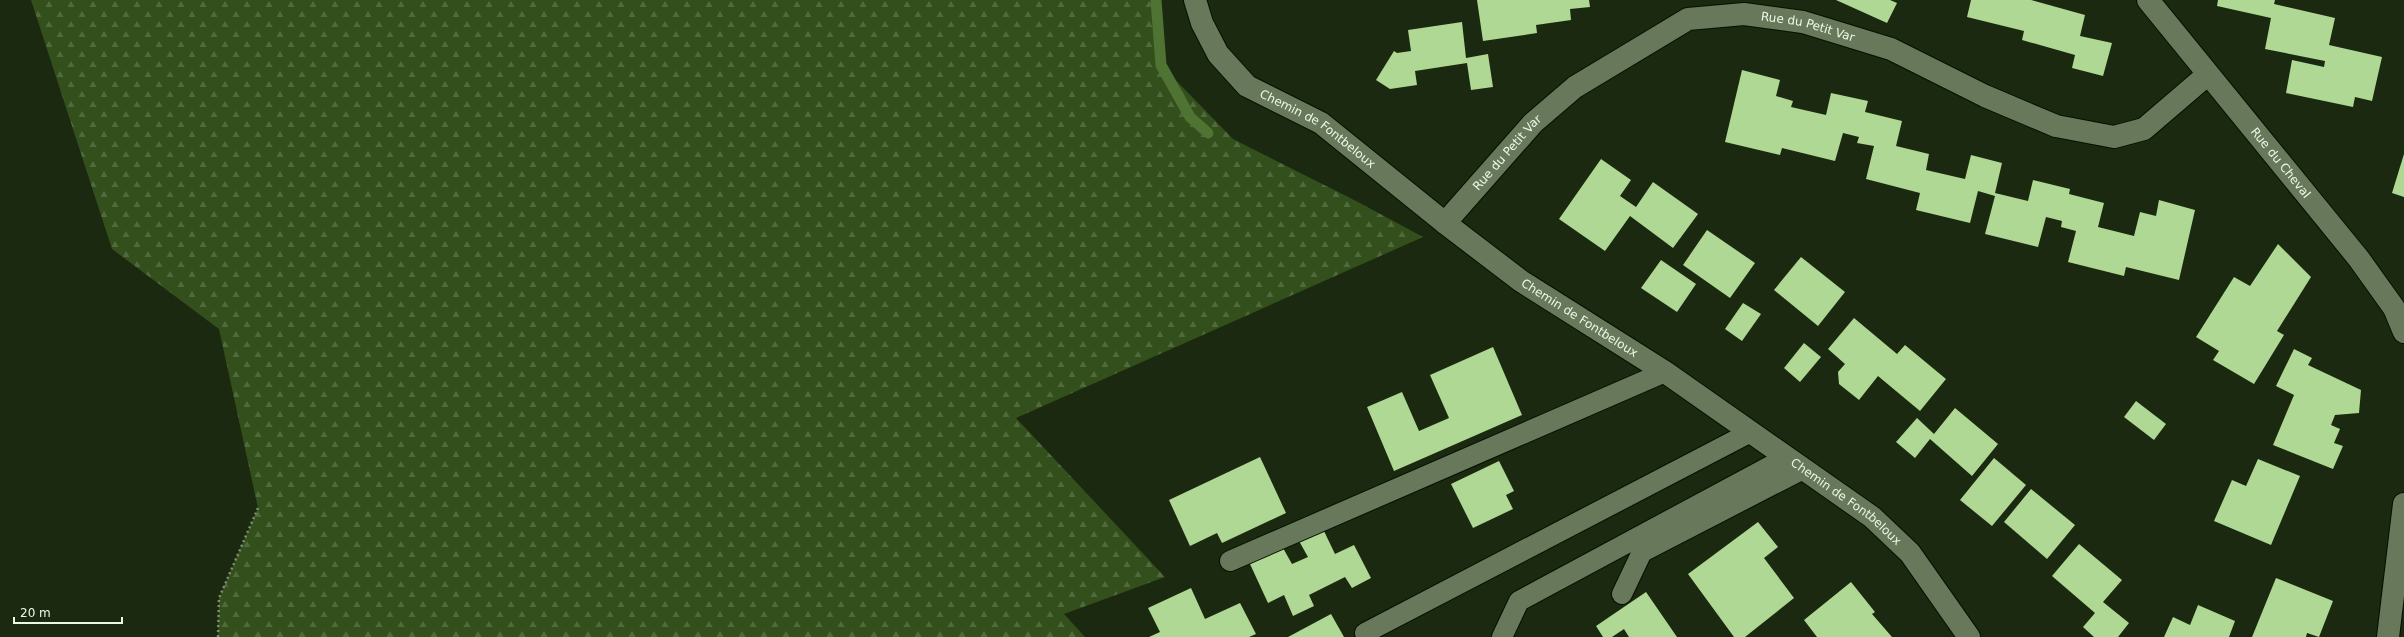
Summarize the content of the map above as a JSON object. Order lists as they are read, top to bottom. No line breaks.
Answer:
{"streets":{"street":["Rue du Petit Var","Chemin de Fontbeloux","Rue du Cheval"]},"crossings":[["Rue du Petit Var","Chemin de Fontbeloux"],["Rue du Petit Var","Rue du Cheval"]],"scale_bar":"20 m"}
